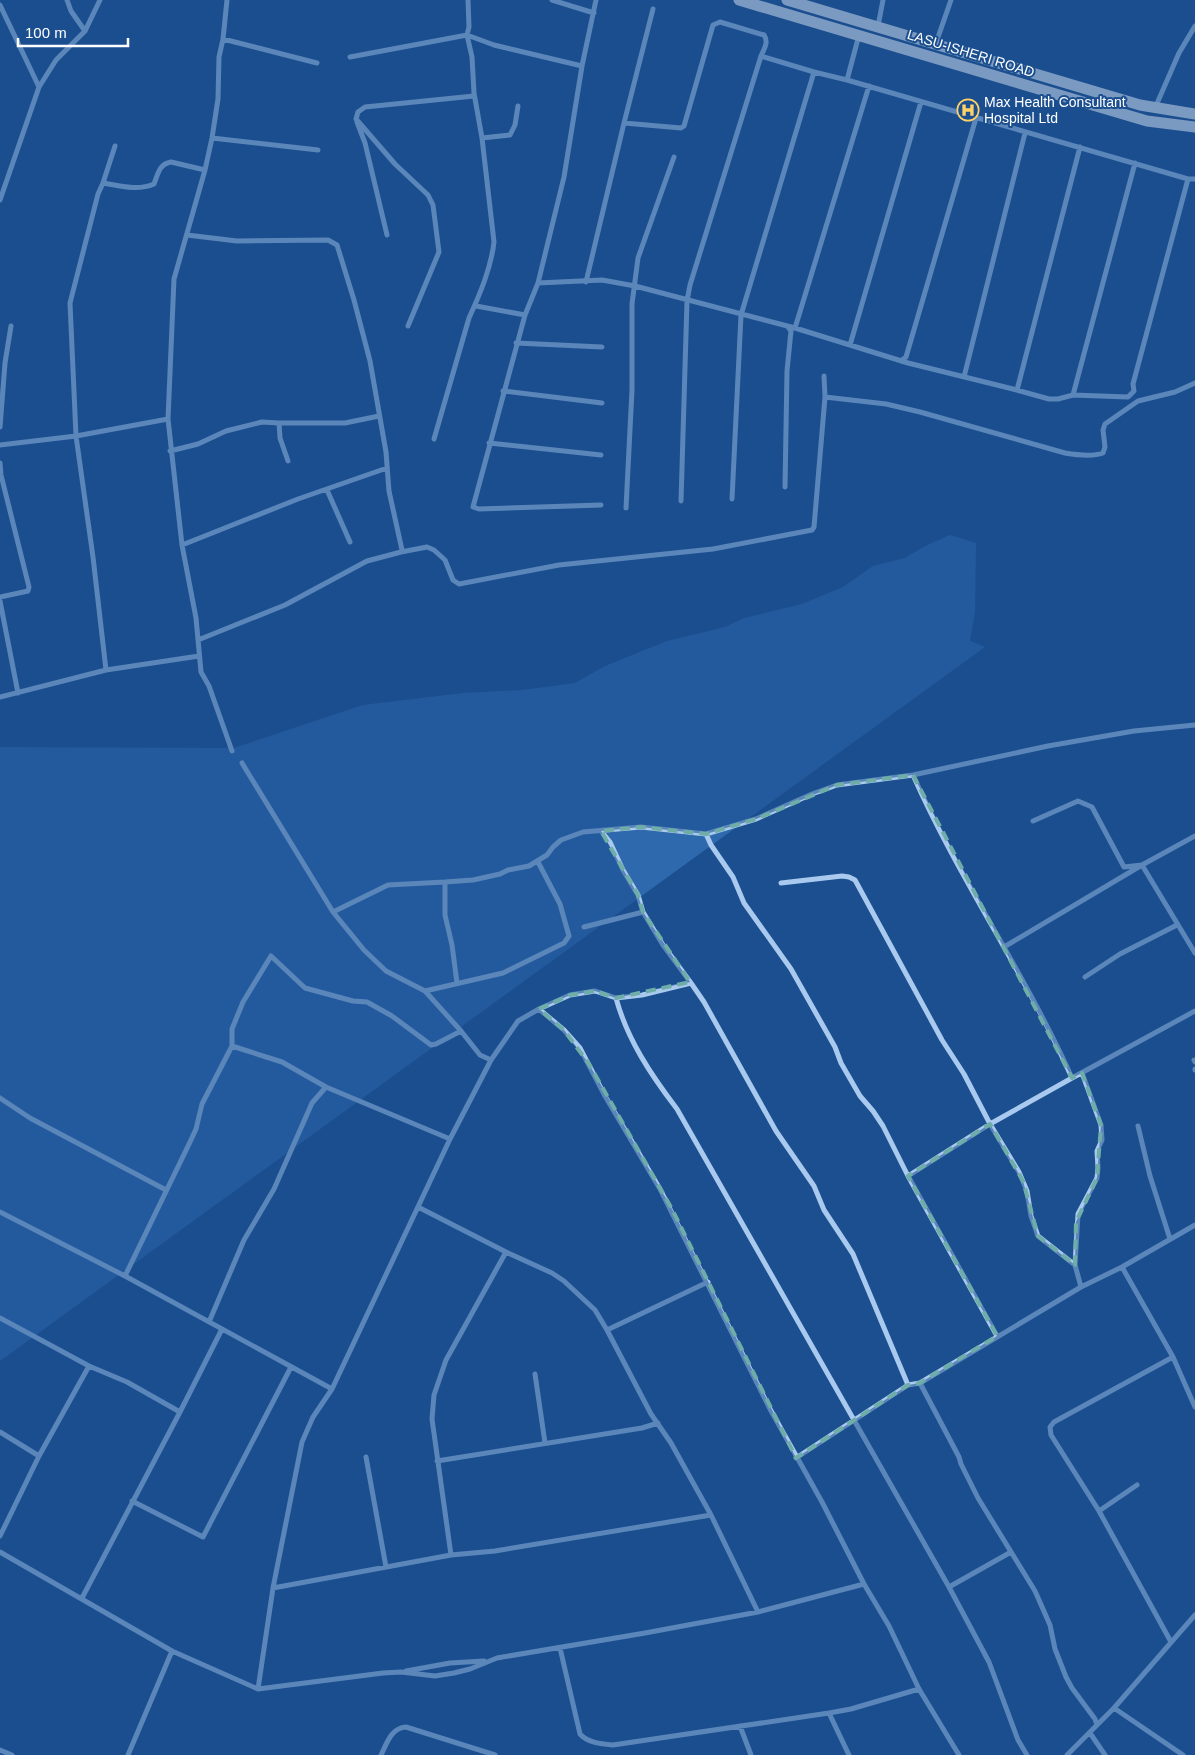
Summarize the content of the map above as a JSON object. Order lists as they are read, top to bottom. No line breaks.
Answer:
{"streets":{"main road":["LASU-ISHERI ROAD"]},"places":{"hospital":["Max Health Consultant Hospital Ltd"]},"scale_bar":"100 m"}
